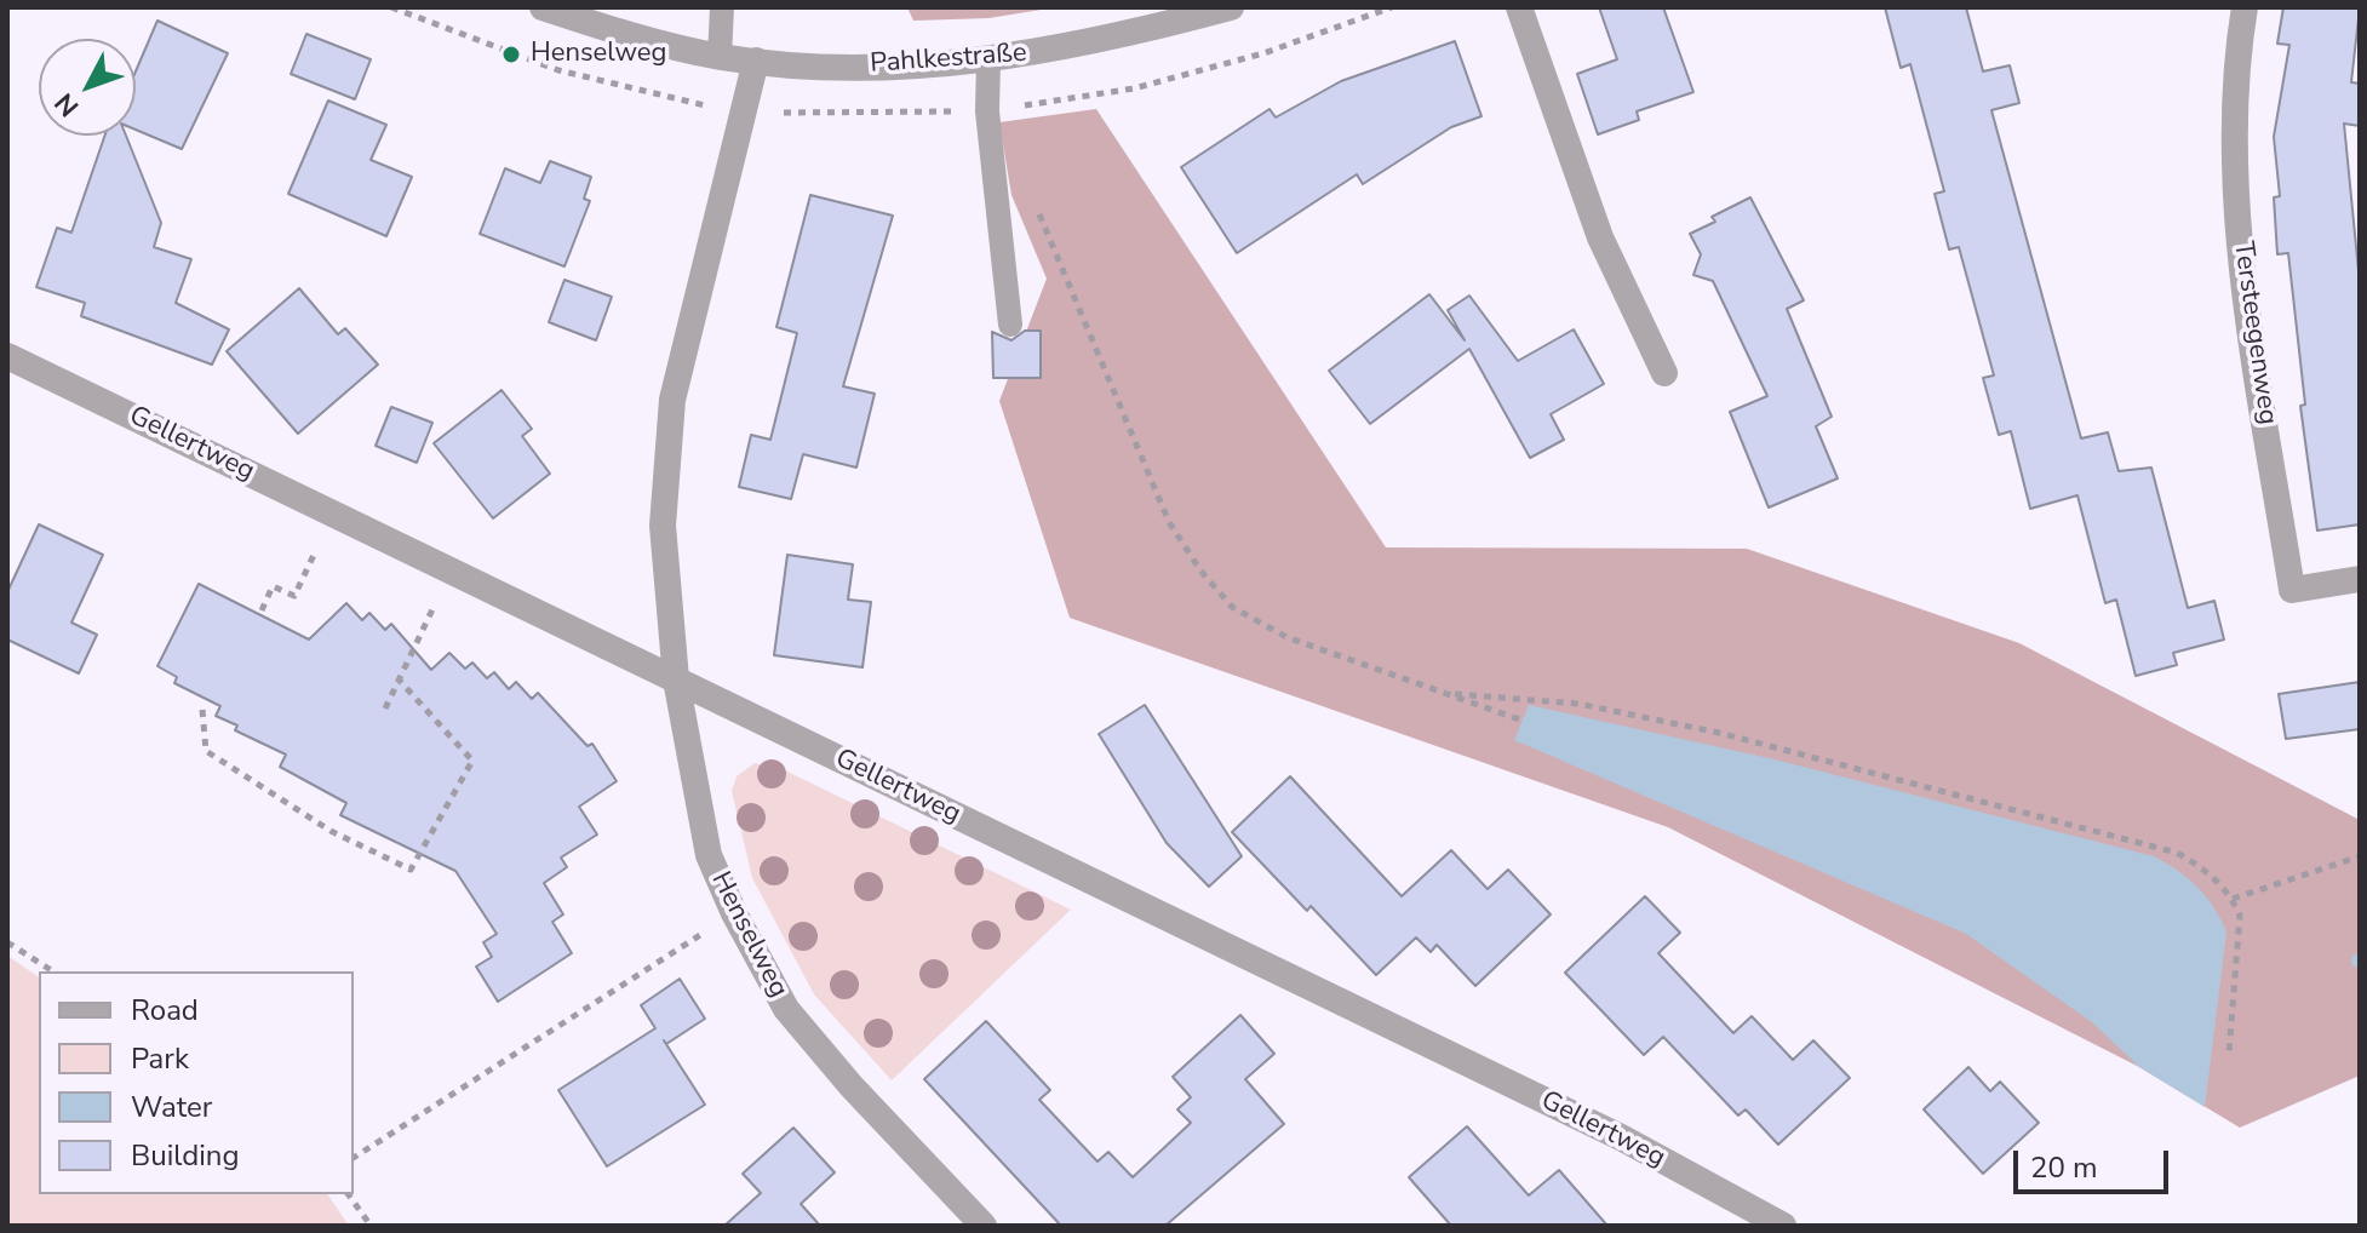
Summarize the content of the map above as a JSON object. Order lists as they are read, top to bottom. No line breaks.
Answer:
{"streets":{"street":["Pahlkestraße","Tersteegenweg","Gellertweg","Henselweg"]},"crossings":[["Pahlkestraße","Henselweg"],["Gellertweg","Henselweg"]],"places":["Henselweg"],"legend":["Road","Park","Water","Building"],"scale_bar":"20 m","north":"bottom left"}
